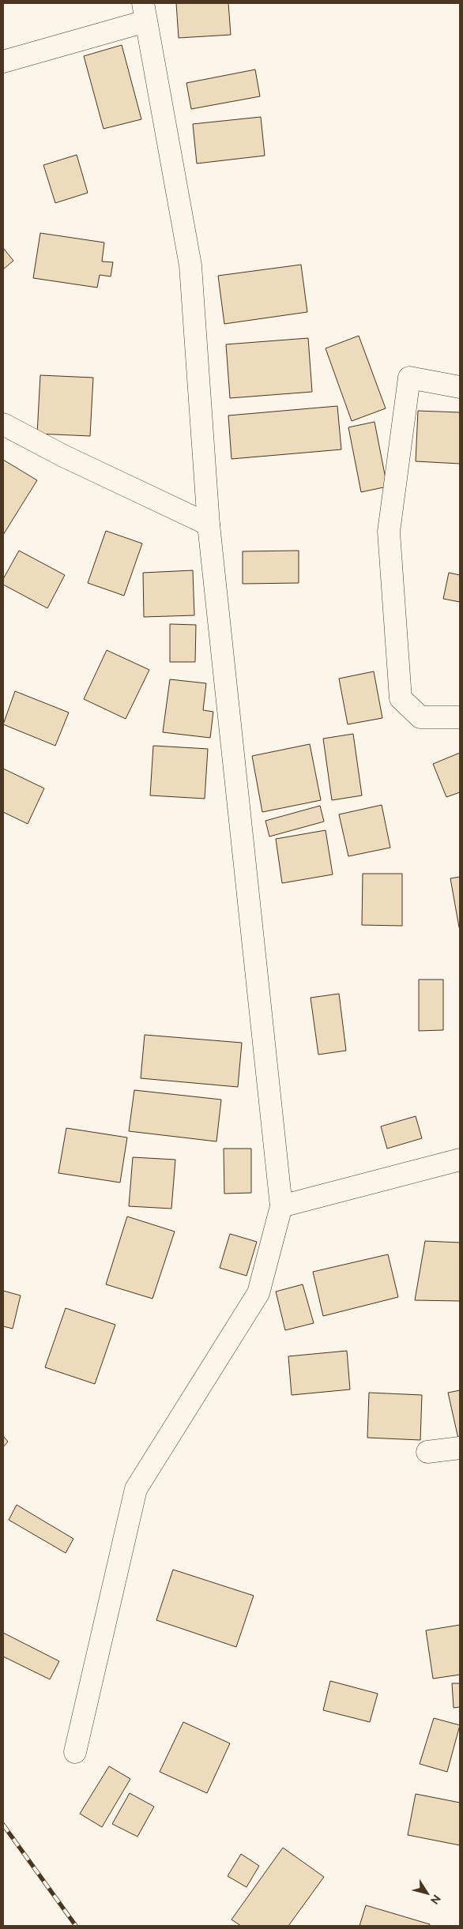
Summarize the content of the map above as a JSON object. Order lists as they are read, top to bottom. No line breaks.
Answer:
{"north":"bottom right"}
